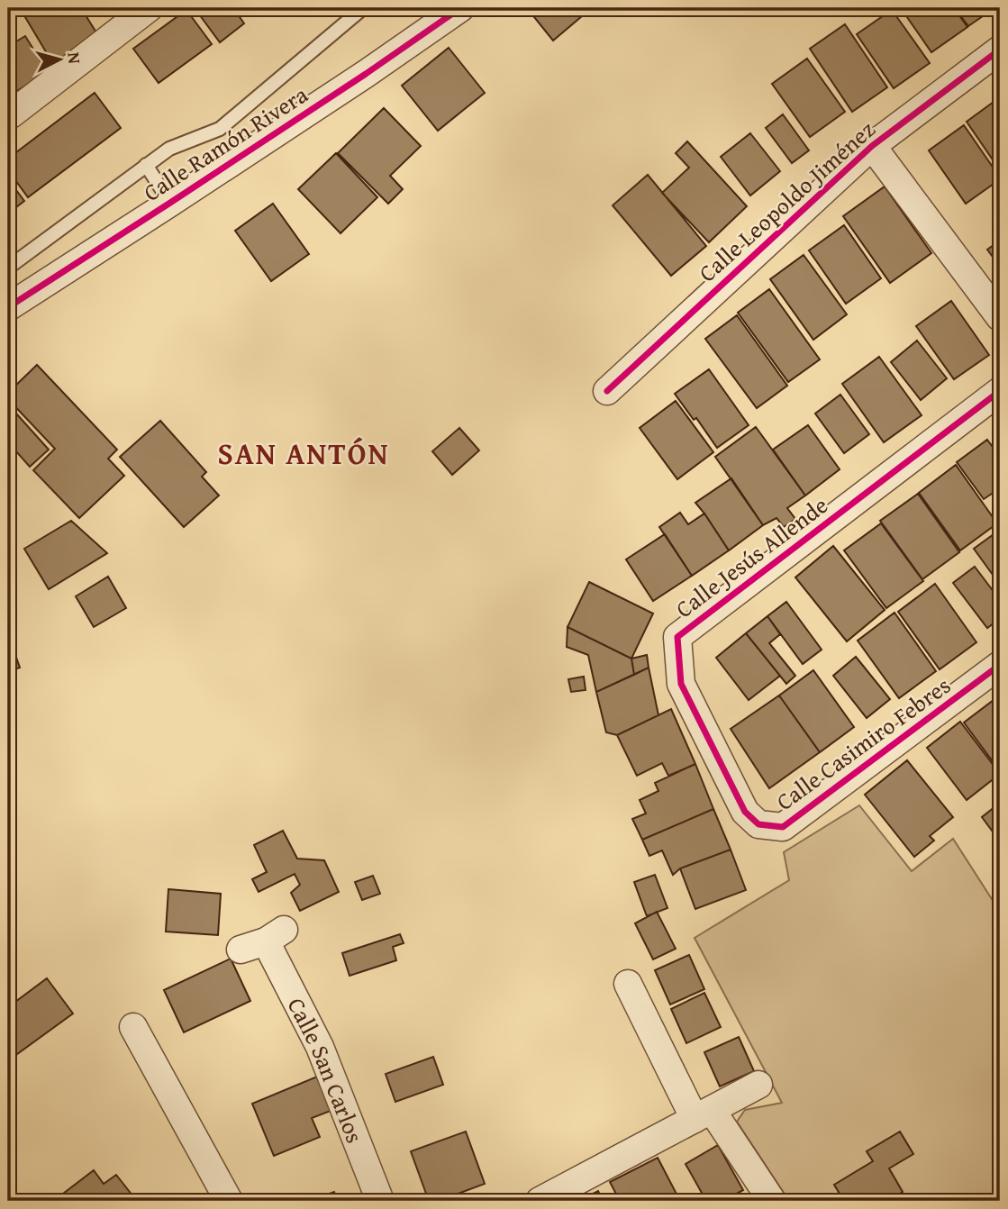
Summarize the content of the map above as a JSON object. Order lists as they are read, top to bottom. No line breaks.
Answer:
{"streets":{"street":["Calle Ramón Rivera","Calle Leopoldo Jiménez","Calle Jesús Allende","Calle Casimiro Febres","Calle San Carlos"]},"crossings":[["Calle Jesús Allende","Calle Casimiro Febres"]],"districts":["SAN ANTÓN"],"north":"right"}
